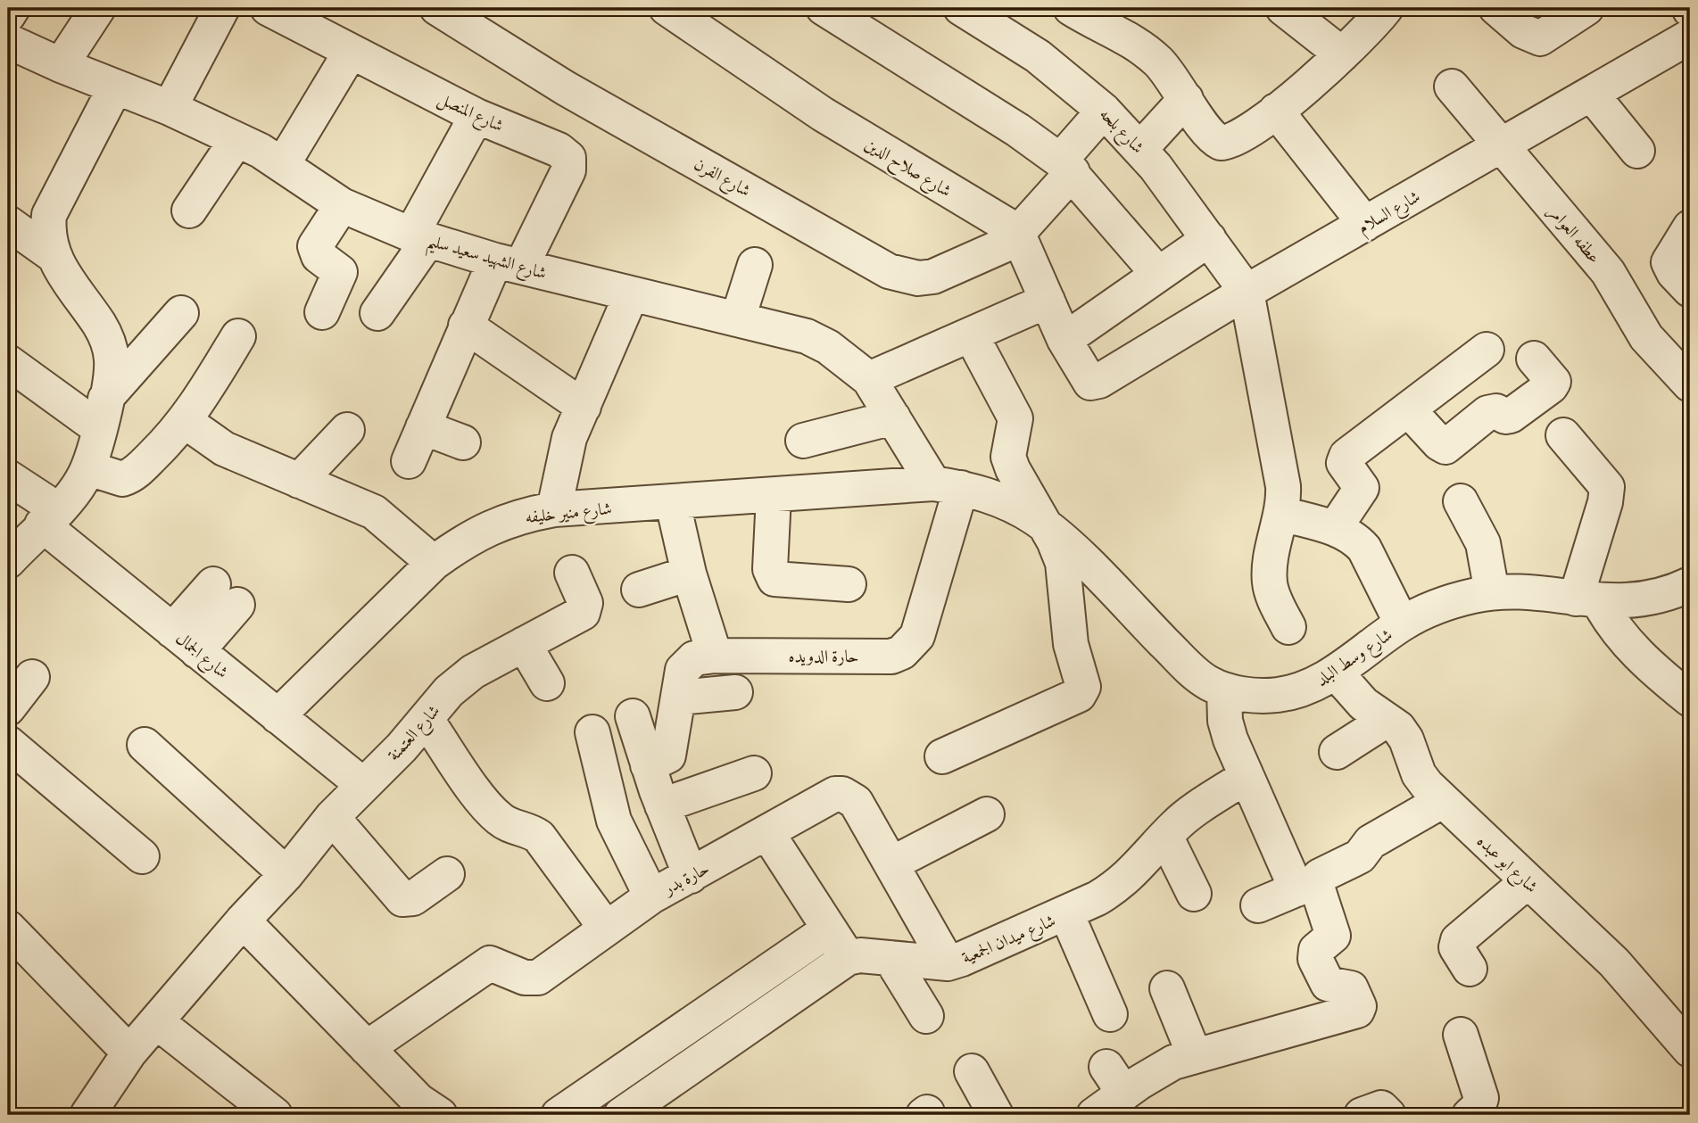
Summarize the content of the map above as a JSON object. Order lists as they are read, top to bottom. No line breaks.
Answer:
{"streets":{"street":["شارع المنصل","شارع بلحه","شارع صلاح الدين","شارع الفرن","شارع السلام","عطفه العوامر","شارع الشهيد سعيد سليم","شارع منير خليفه","شارع الجمال","حارة الدويده","شارع وسط البلد","شارع العتمنة","شارع ابو عبده","حارة بدر","شارع ميدان الجمعية"]},"crossings":[["شارع المنصل","شارع الشهيد سعيد سليم"],["شارع بلحه","شارع السلام"],["شارع صلاح الدين","شارع الفرن"],["شارع صلاح الدين","شارع السلام"],["شارع السلام","عطفه العوامر"],["شارع الشهيد سعيد سليم","شارع منير خليفه"],["شارع الشهيد سعيد سليم","حارة الدويده"],["شارع الشهيد سعيد سليم","شارع وسط البلد"],["شارع منير خليفه","شارع الجمال"],["شارع منير خليفه","حارة الدويده"],["شارع منير خليفه","شارع وسط البلد"],["شارع الجمال","شارع العتمنة"],["حارة الدويده","شارع وسط البلد"],["شارع وسط البلد","شارع ابو عبده"],["حارة بدر","شارع ميدان الجمعية"]]}
